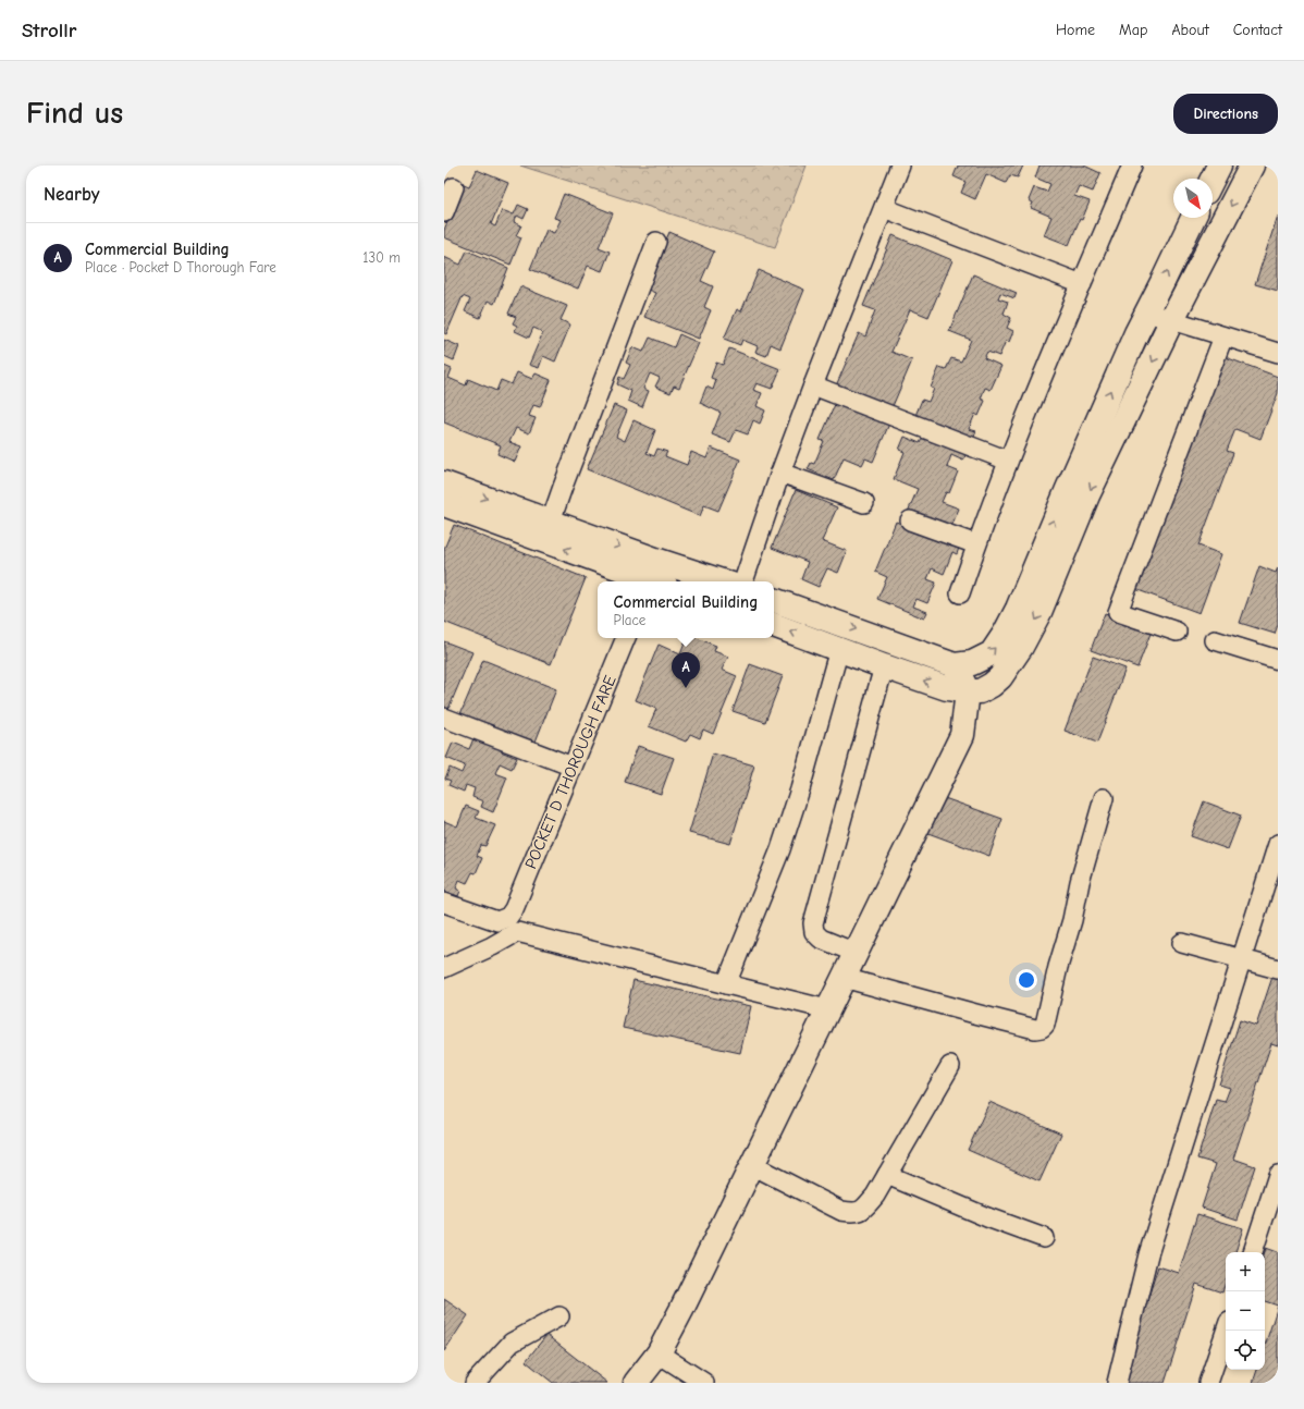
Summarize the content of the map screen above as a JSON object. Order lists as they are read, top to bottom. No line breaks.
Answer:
{"streets":{"street":["POCKET D THOROUGH FARE"]},"north":"bottom right","page":{"header":"Strollr","nav":["Home","Map","About","Contact"],"buttons":"Directions","title":"Find us","heading":"Nearby","list":[{"mark":"A","name":"Commercial Building","note":"Place · Pocket D Thorough Fare","value":"130 m"}],"popup":["Commercial Building","Place"],"pins":"A","map_buttons":["+","−"]}}
